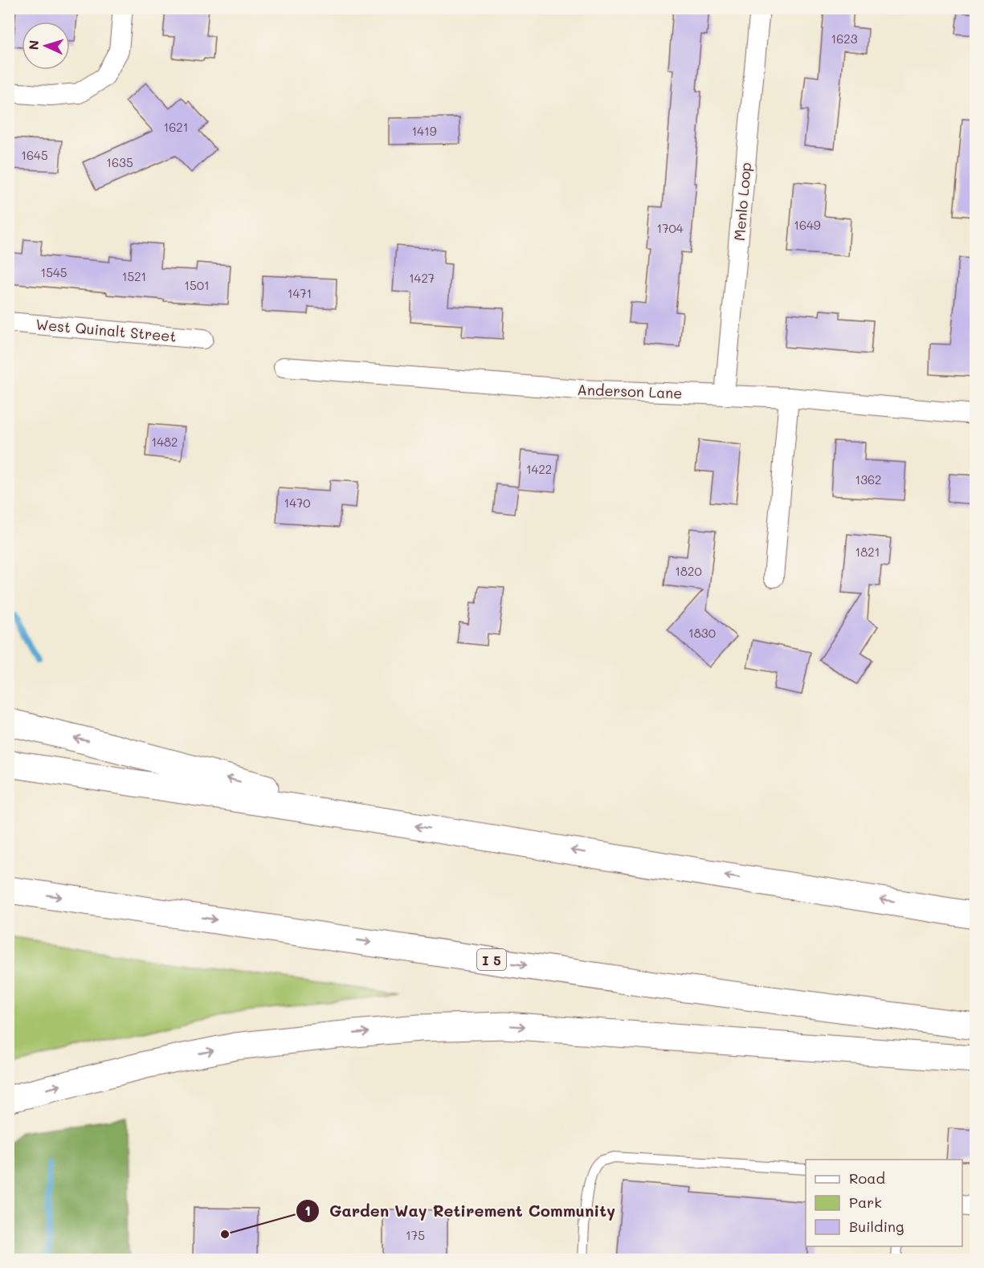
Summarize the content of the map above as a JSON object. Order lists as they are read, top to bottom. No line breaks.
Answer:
{"streets":{"highway":["I 5"],"street":["Menlo Loop","West Quinalt Street","Anderson Lane"]},"crossings":[["Menlo Loop","Anderson Lane"]],"places":["Garden Way Retirement Community"],"house_numbers":["1623","1621","1419","1645","1635","1649","1704","1545","1521","1427","1501","1471","1482","1422","1362","1470","1821","1820","1830","175"],"legend":["Road","Park","Building"],"north":"left"}
